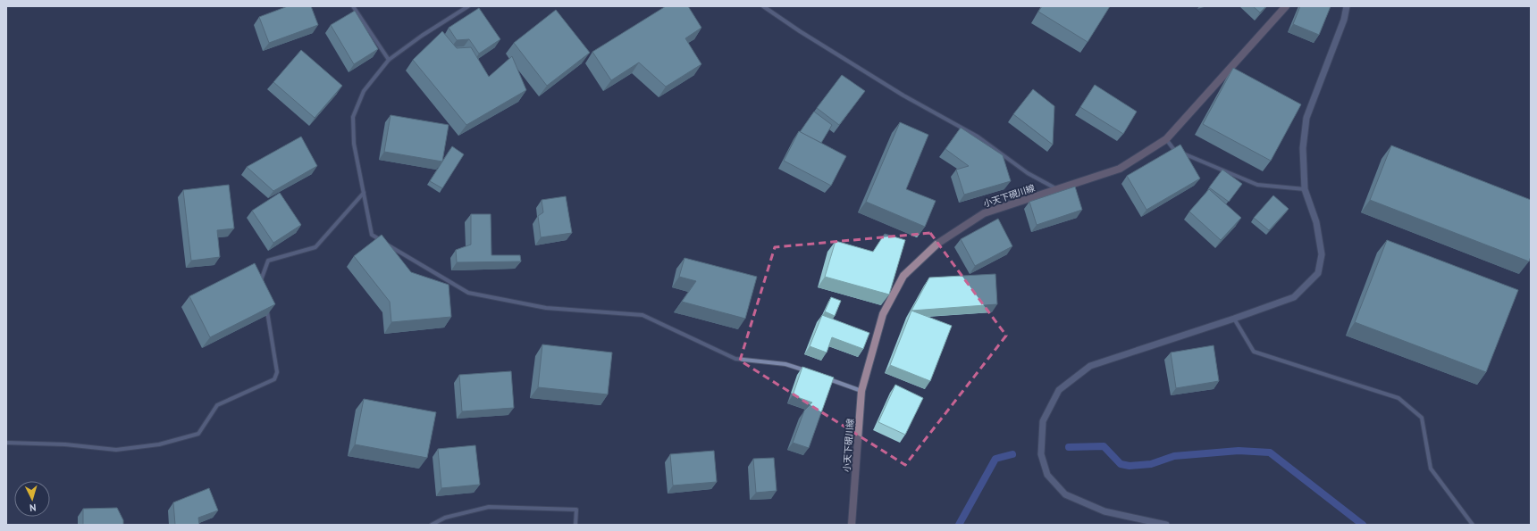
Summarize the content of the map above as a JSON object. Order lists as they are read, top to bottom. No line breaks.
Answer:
{"streets":{"main road":["小天下硯川線"]},"north":"bottom"}
